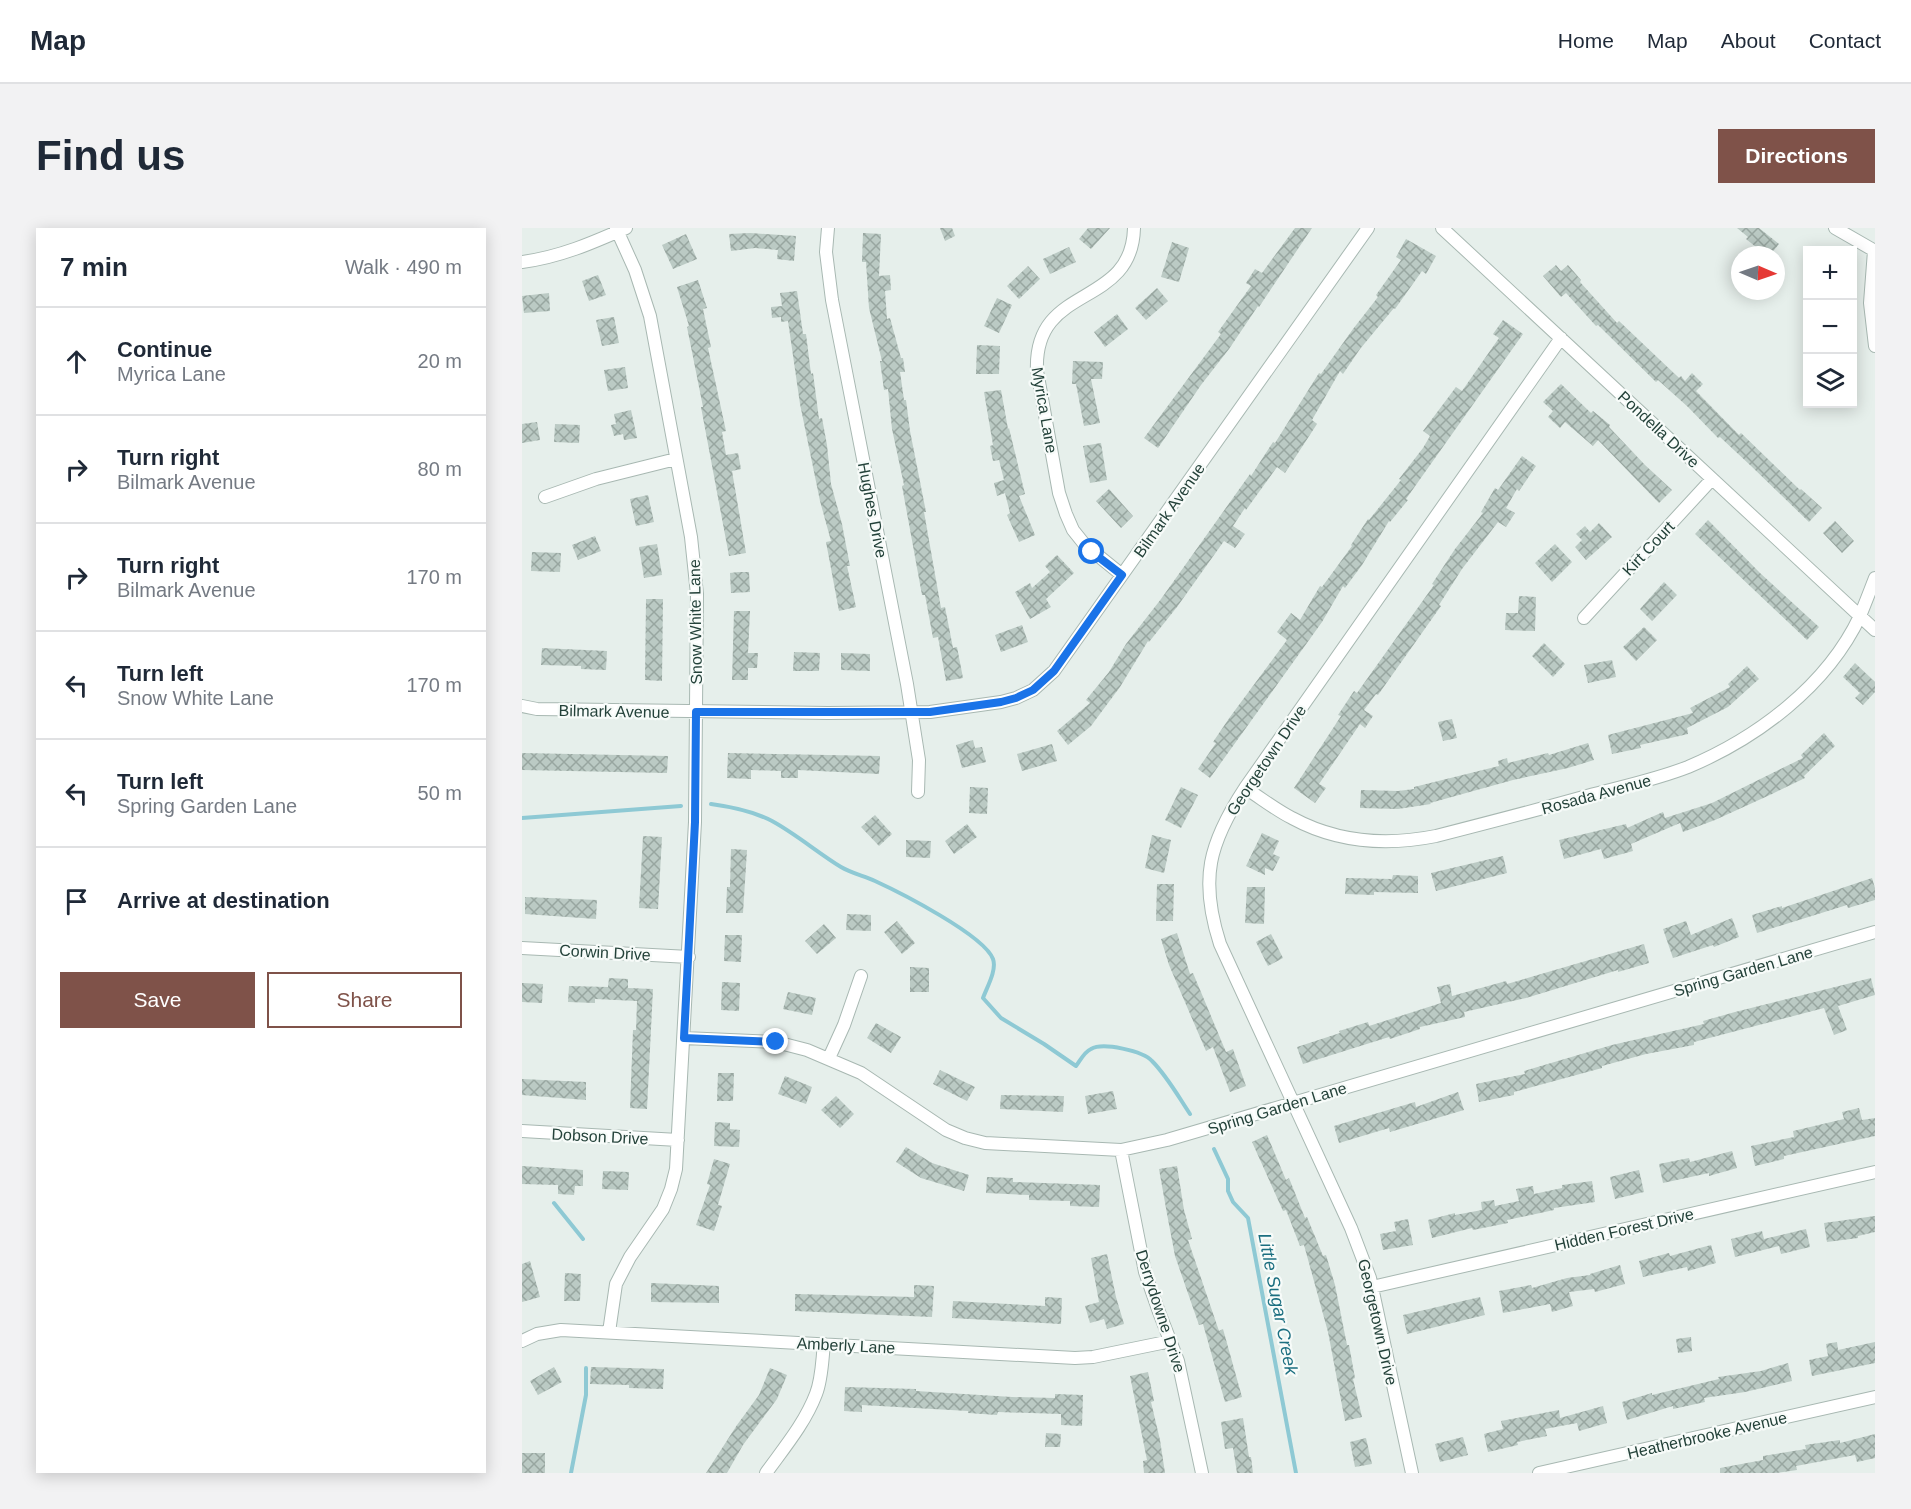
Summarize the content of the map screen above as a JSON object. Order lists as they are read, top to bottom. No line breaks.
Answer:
{"streets":{"street":["Myrica Lane","Pondella Drive","Hughes Drive","Bilmark Avenue","Kirt Court","Snow White Lane","Georgetown Drive","Rosada Avenue","Corwin Drive","Spring Garden Lane","Dobson Drive","Hidden Forest Drive","Derrydowne Drive","Amberly Lane","Heatherbrooke Avenue"]},"crossings":[["Myrica Lane","Bilmark Avenue"],["Pondella Drive","Kirt Court"],["Pondella Drive","Georgetown Drive"],["Pondella Drive","Rosada Avenue"],["Hughes Drive","Bilmark Avenue"],["Bilmark Avenue","Snow White Lane"],["Snow White Lane","Corwin Drive"],["Snow White Lane","Spring Garden Lane"],["Snow White Lane","Dobson Drive"],["Snow White Lane","Amberly Lane"],["Georgetown Drive","Rosada Avenue"],["Georgetown Drive","Spring Garden Lane"],["Georgetown Drive","Hidden Forest Drive"],["Spring Garden Lane","Derrydowne Drive"],["Derrydowne Drive","Amberly Lane"]],"water":["Little Sugar Creek"],"north":"right","page":{"header":"Map","nav":["Home","Map","About","Contact"],"buttons":["Directions",["Save","Share"]],"title":"Find us","heading":["7 min","Walk · 490 m"],"map_buttons":["+","−"],"list":[["Continue","Myrica Lane","20 m"],["Turn right","Bilmark Avenue","80 m"],["Turn right","Bilmark Avenue","170 m"],["Turn left","Snow White Lane","170 m"],["Turn left","Spring Garden Lane","50 m"],"Arrive at destination"]}}
